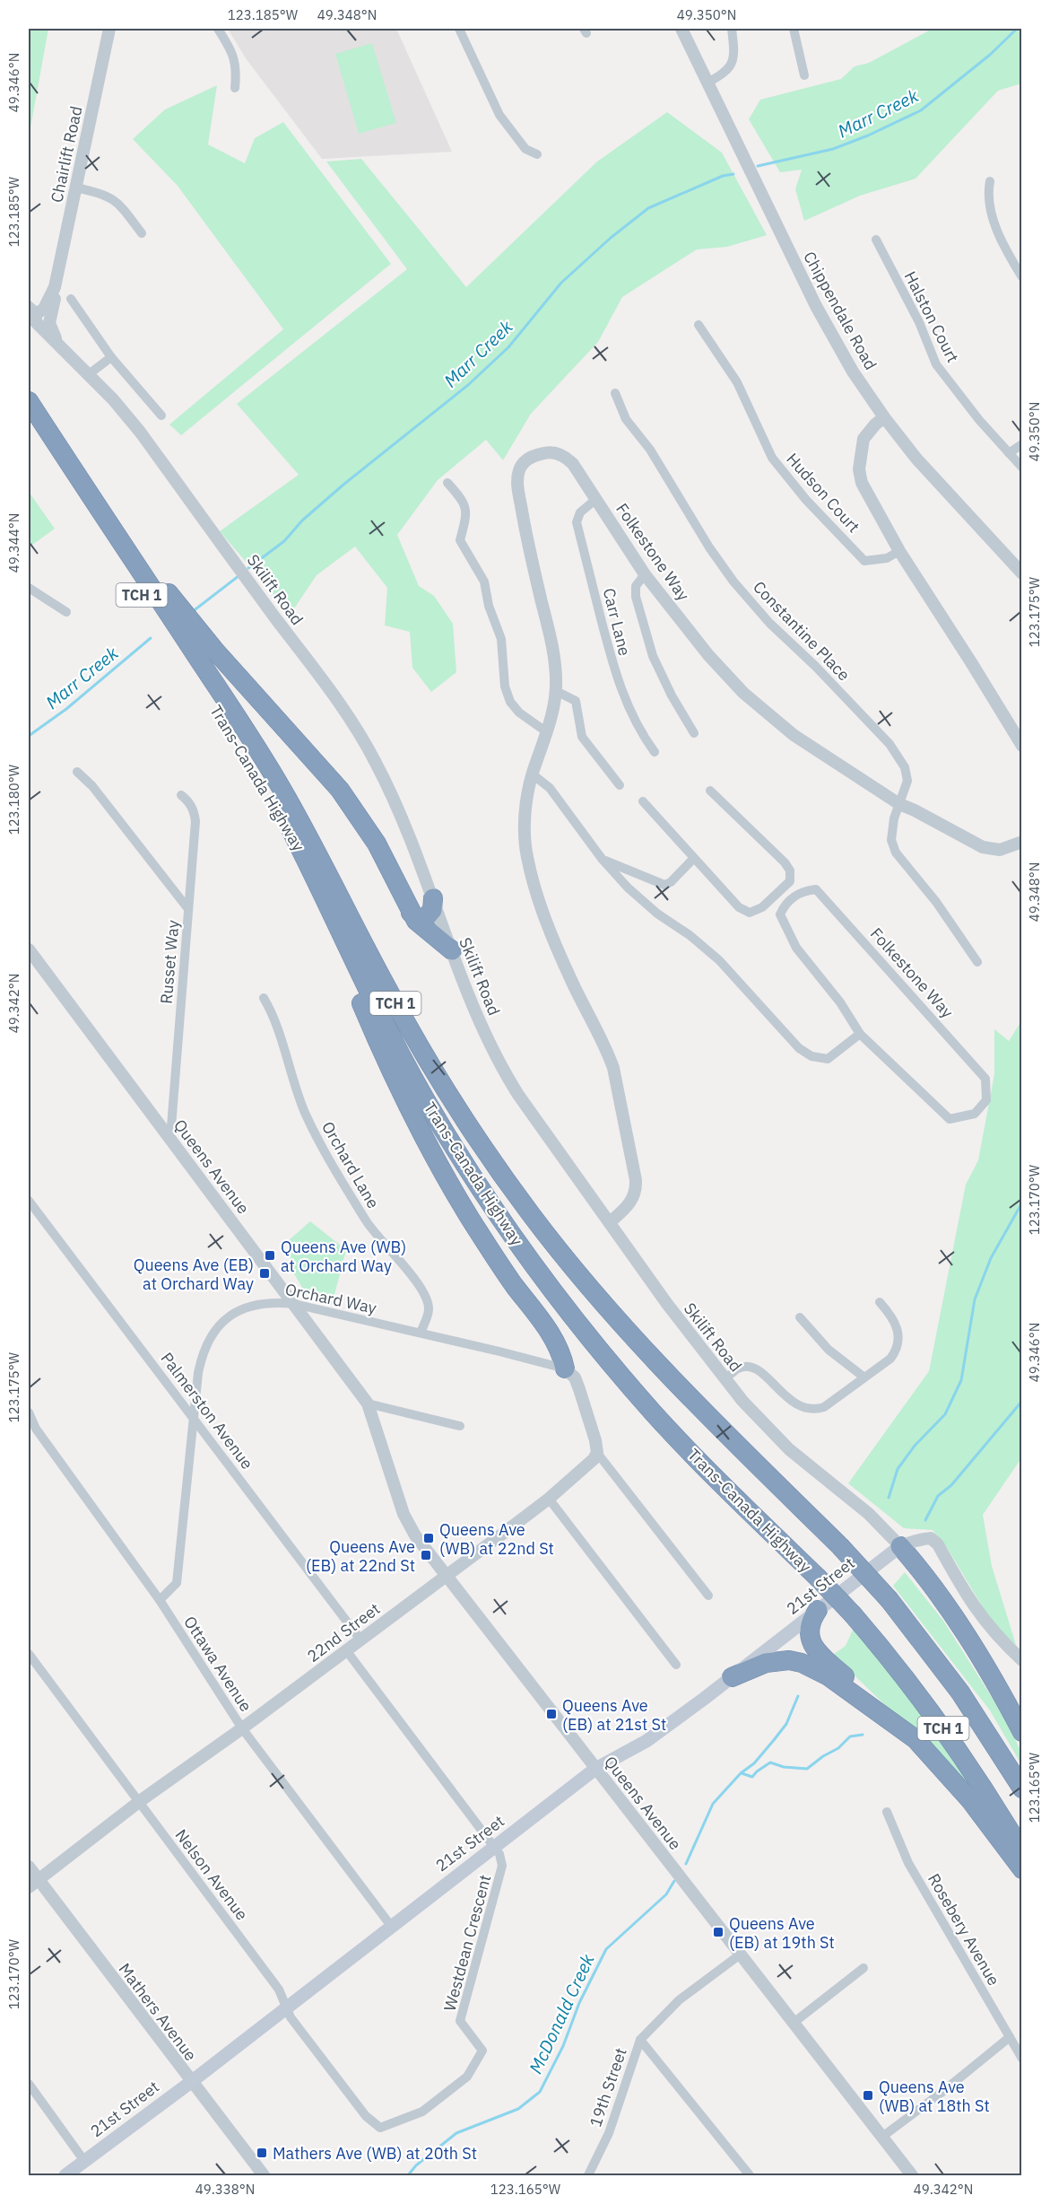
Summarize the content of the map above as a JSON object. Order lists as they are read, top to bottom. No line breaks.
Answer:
{"streets":{"highway":["TCH 1","Trans-Canada Highway"],"main road":["21st Street"],"street":["Chairlift Road","Chippendale Road","Halston Court","Hudson Court","Folkestone Way","Skilift Road","Carr Lane","Constantine Place","Russet Way","Orchard Lane","Queens Avenue","Orchard Way","Palmerston Avenue","22nd Street","Ottawa Avenue","Nelson Avenue","Rosebery Avenue","Westdean Crescent","Mathers Avenue","19th Street"]},"crossings":[["Chairlift Road","Skilift Road"],["Folkestone Way","Skilift Road"],["Folkestone Way","Carr Lane"],["Folkestone Way","Constantine Place"],["Skilift Road","21st Street"],["Russet Way","Queens Avenue"],["Orchard Lane","Orchard Way"],["Queens Avenue","Orchard Way"],["Queens Avenue","21st Street"],["Queens Avenue","22nd Street"],["Queens Avenue","19th Street"],["Orchard Way","Palmerston Avenue"],["Orchard Way","Ottawa Avenue"],["Palmerston Avenue","22nd Street"],["21st Street","Ottawa Avenue"],["21st Street","Nelson Avenue"],["21st Street","Westdean Crescent"],["21st Street","Mathers Avenue"],["22nd Street","Ottawa Avenue"],["22nd Street","Nelson Avenue"],["22nd Street","Mathers Avenue"],["Nelson Avenue","Westdean Crescent"]],"water":["Marr Creek","McDonald Creek"],"places":{"transit":["Queens Ave (WB) at Orchard Way","Queens Ave (EB) at Orchard Way","Queens Ave (WB) at 22nd St","Queens Ave (EB) at 22nd St","Queens Ave (EB) at 21st St","Queens Ave (EB) at 19th St","Queens Ave (WB) at 18th St","Mathers Ave (WB) at 20th St"]},"coordinates":["123.185°W","49.348°N","49.350°N","49.346°N","49.344°N","123.175°W","123.180°W","49.342°N","123.170°W","123.165°W","49.338°N"]}
